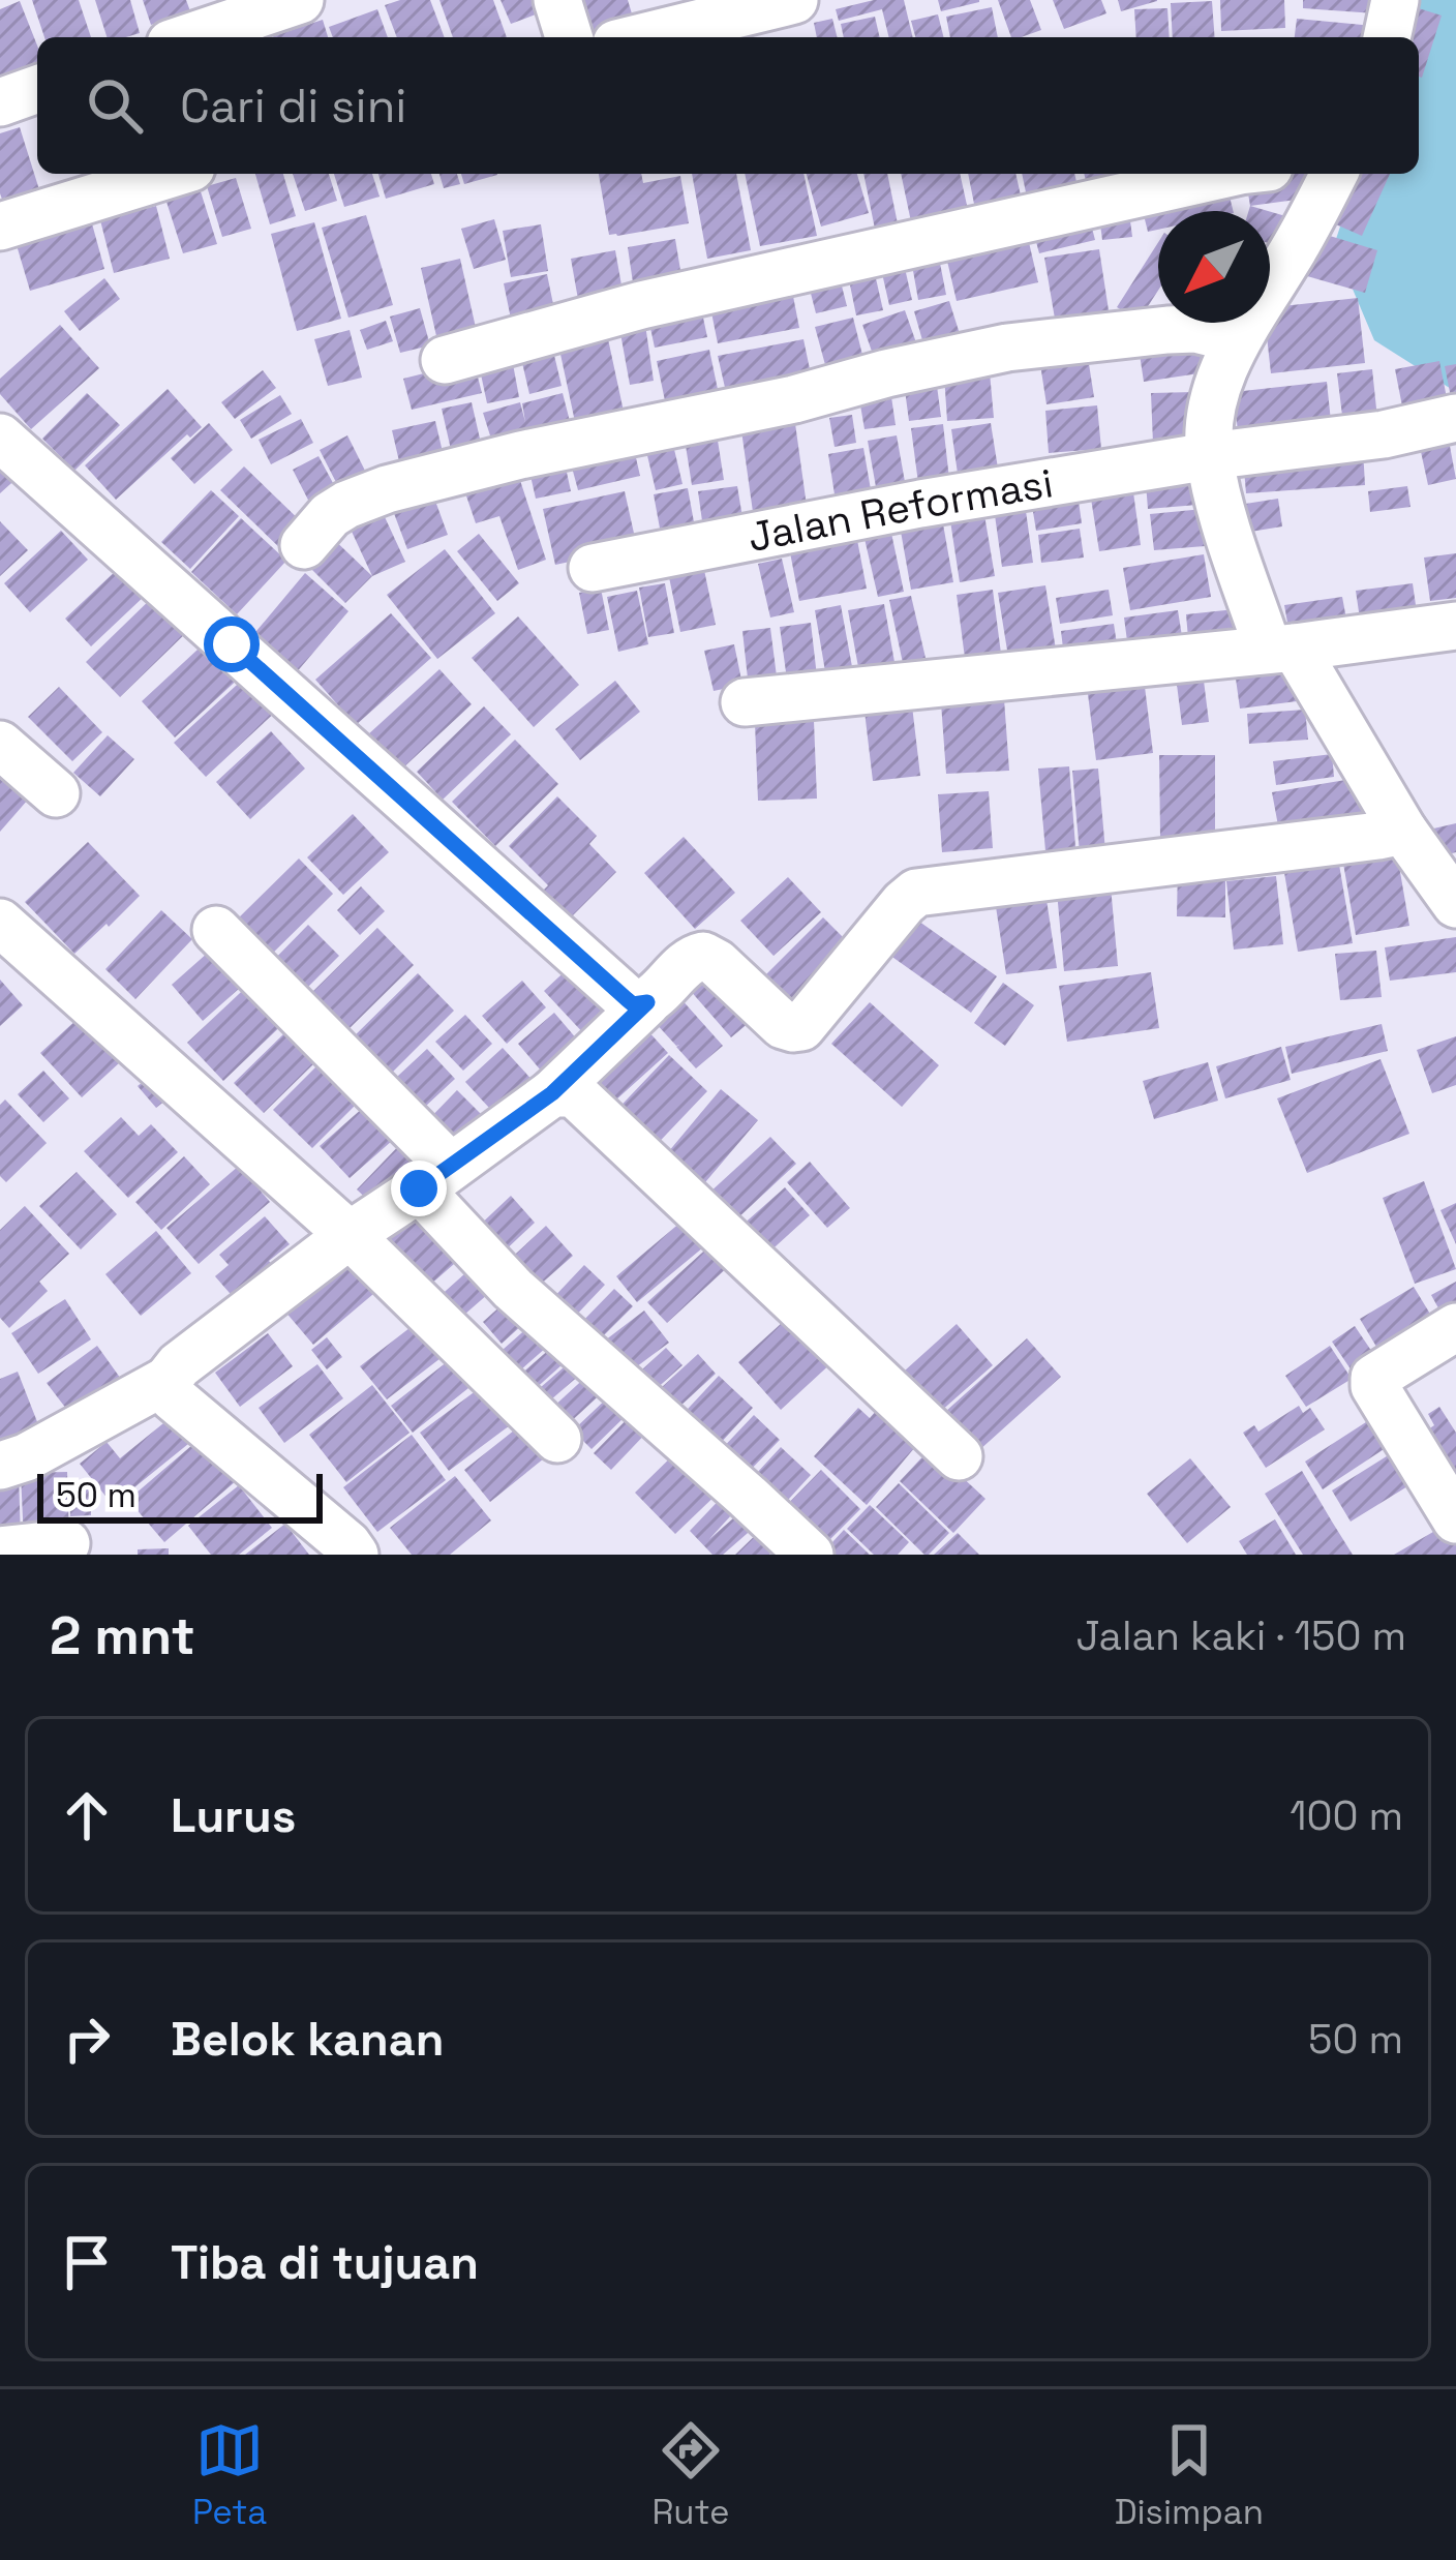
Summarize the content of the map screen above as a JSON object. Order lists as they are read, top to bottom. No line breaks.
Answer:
{"streets":{"street":["Jalan Reformasi"]},"scale_bar":"50 m","north":"bottom left","page":{"search":"Cari di sini","scale":"50 m","heading":["2 mnt","Jalan kaki · 150 m"],"list":[["Lurus","100 m"],["Belok kanan","50 m"],"Tiba di tujuan"],"nav":["Peta","Rute","Disimpan"]}}
